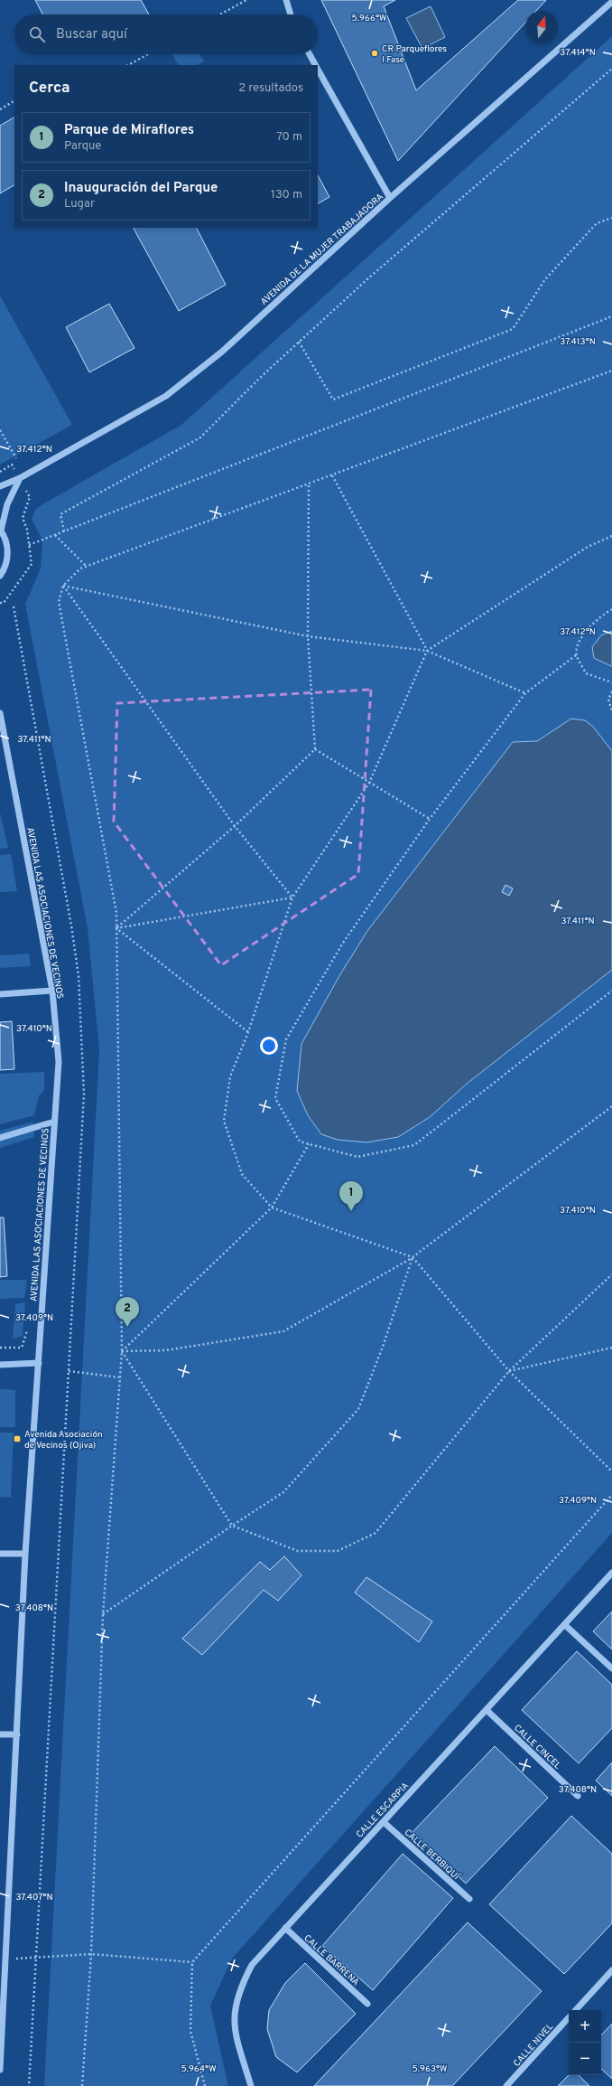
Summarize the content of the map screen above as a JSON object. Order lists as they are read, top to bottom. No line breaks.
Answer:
{"streets":{"street":["AVENIDA DE LA MUJER TRABAJADORA","AVENIDA LAS ASOCIACIONES DE VECINOS","CALLE CINCEL","CALLE ESCARPIA","CALLE BERBIQUÍ","CALLE BARRENA","CALLE NIVEL"]},"crossings":[["CALLE CINCEL","CALLE ESCARPIA"],["CALLE ESCARPIA","CALLE BERBIQUÍ"],["CALLE ESCARPIA","CALLE BARRENA"]],"places":{"other":["CR Parqueflores I Fase"],"transit":["Avenida Asociación de Vecinos (Ojiva)"]},"north":"top","page":{"search":"Buscar aquí","heading":["Cerca","2 resultados"],"list":[{"mark":"1","name":"Parque de Miraflores","note":"Parque","value":"70 m"},{"mark":"2","name":"Inauguración del Parque","note":"Lugar","value":"130 m"}],"pins":["1","2"],"map_buttons":["+","−"]},"coordinates":["5.966°W","37.414°N","37.413°N","37.412°N","37.411°N","37.410°N","37.409°N","37.408°N","37.407°N","5.964°W","5.963°W"]}
